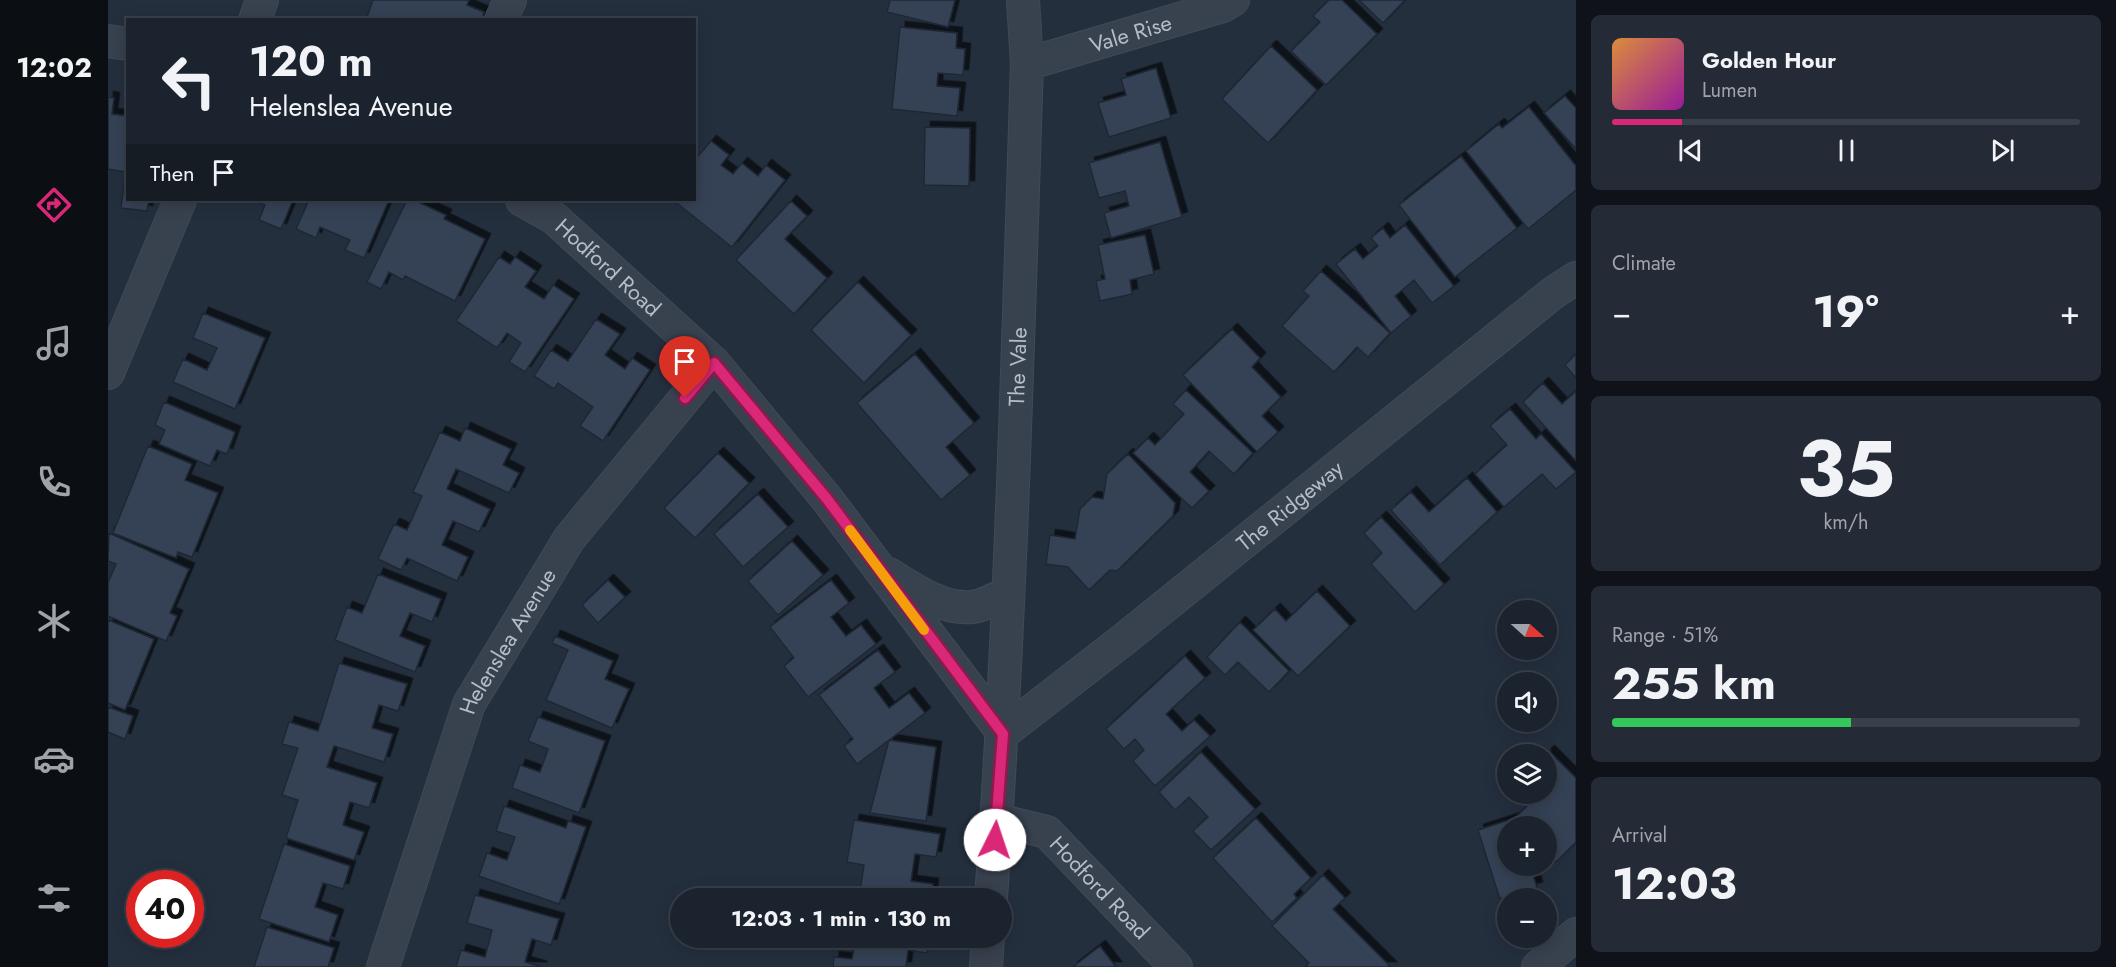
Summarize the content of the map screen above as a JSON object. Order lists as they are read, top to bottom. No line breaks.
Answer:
{"streets":{"street":["Vale Rise","Hodford Road","The Vale","The Ridgeway","Helenslea Avenue"]},"crossings":[["Vale Rise","The Vale"],["Hodford Road","The Vale"],["Hodford Road","The Ridgeway"],["Hodford Road","Helenslea Avenue"],["The Vale","The Ridgeway"]],"north":"right","page":{"tabs":"12:02","turn":["120 m","Helenslea Avenue"],"song":["Golden Hour","Lumen"],"then":"Then","tile":["Climate",["35","km/h"],["Range · 51%","255 km"],["Arrival","12:03"]],"heat":["−","19°","+"],"map_buttons":["+","−"],"limit":"40","trip":"12:03 · 1 min · 130 m"}}
